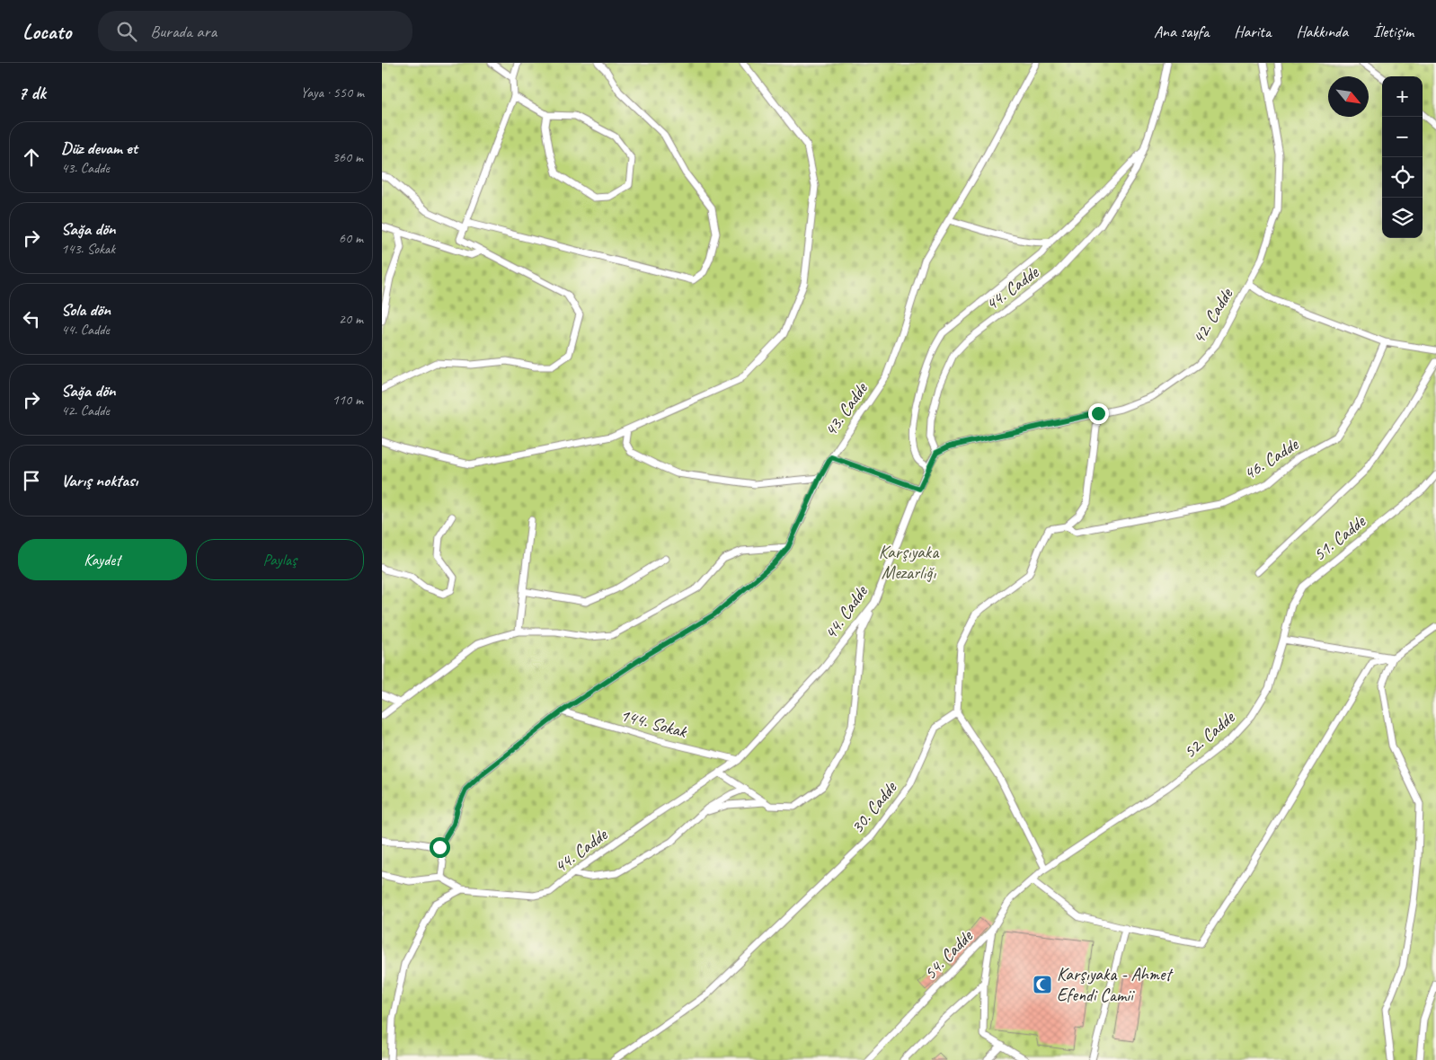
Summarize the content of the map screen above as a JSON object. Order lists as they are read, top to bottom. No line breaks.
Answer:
{"streets":{"lane":["44. Cadde","42. Cadde","43. Cadde","46. Cadde","51. Cadde","144. Sokak","52. Cadde","30. Cadde","54. Cadde"]},"crossings":[["44. Cadde","42. Cadde"],["44. Cadde","144. Sokak"],["43. Cadde","144. Sokak"],["51. Cadde","52. Cadde"],["52. Cadde","54. Cadde"]],"parks":["Karşıyaka Mezarlığı"],"places":{"mosque":["Karşıyaka - Ahmet Efendi Camii"]},"north":"bottom right","page":{"header":"Locato","search":"Burada ara","nav":["Ana sayfa","Harita","Hakkında","İletişim"],"heading":["7 dk","Yaya · 550 m"],"map_buttons":["+","−"],"list":[["Düz devam et","43. Cadde","360 m"],["Sağa dön","143. Sokak","60 m"],["Sola dön","44. Cadde","20 m"],["Sağa dön","42. Cadde","110 m"],"Varış noktası"],"buttons":["Kaydet","Paylaş"]}}
